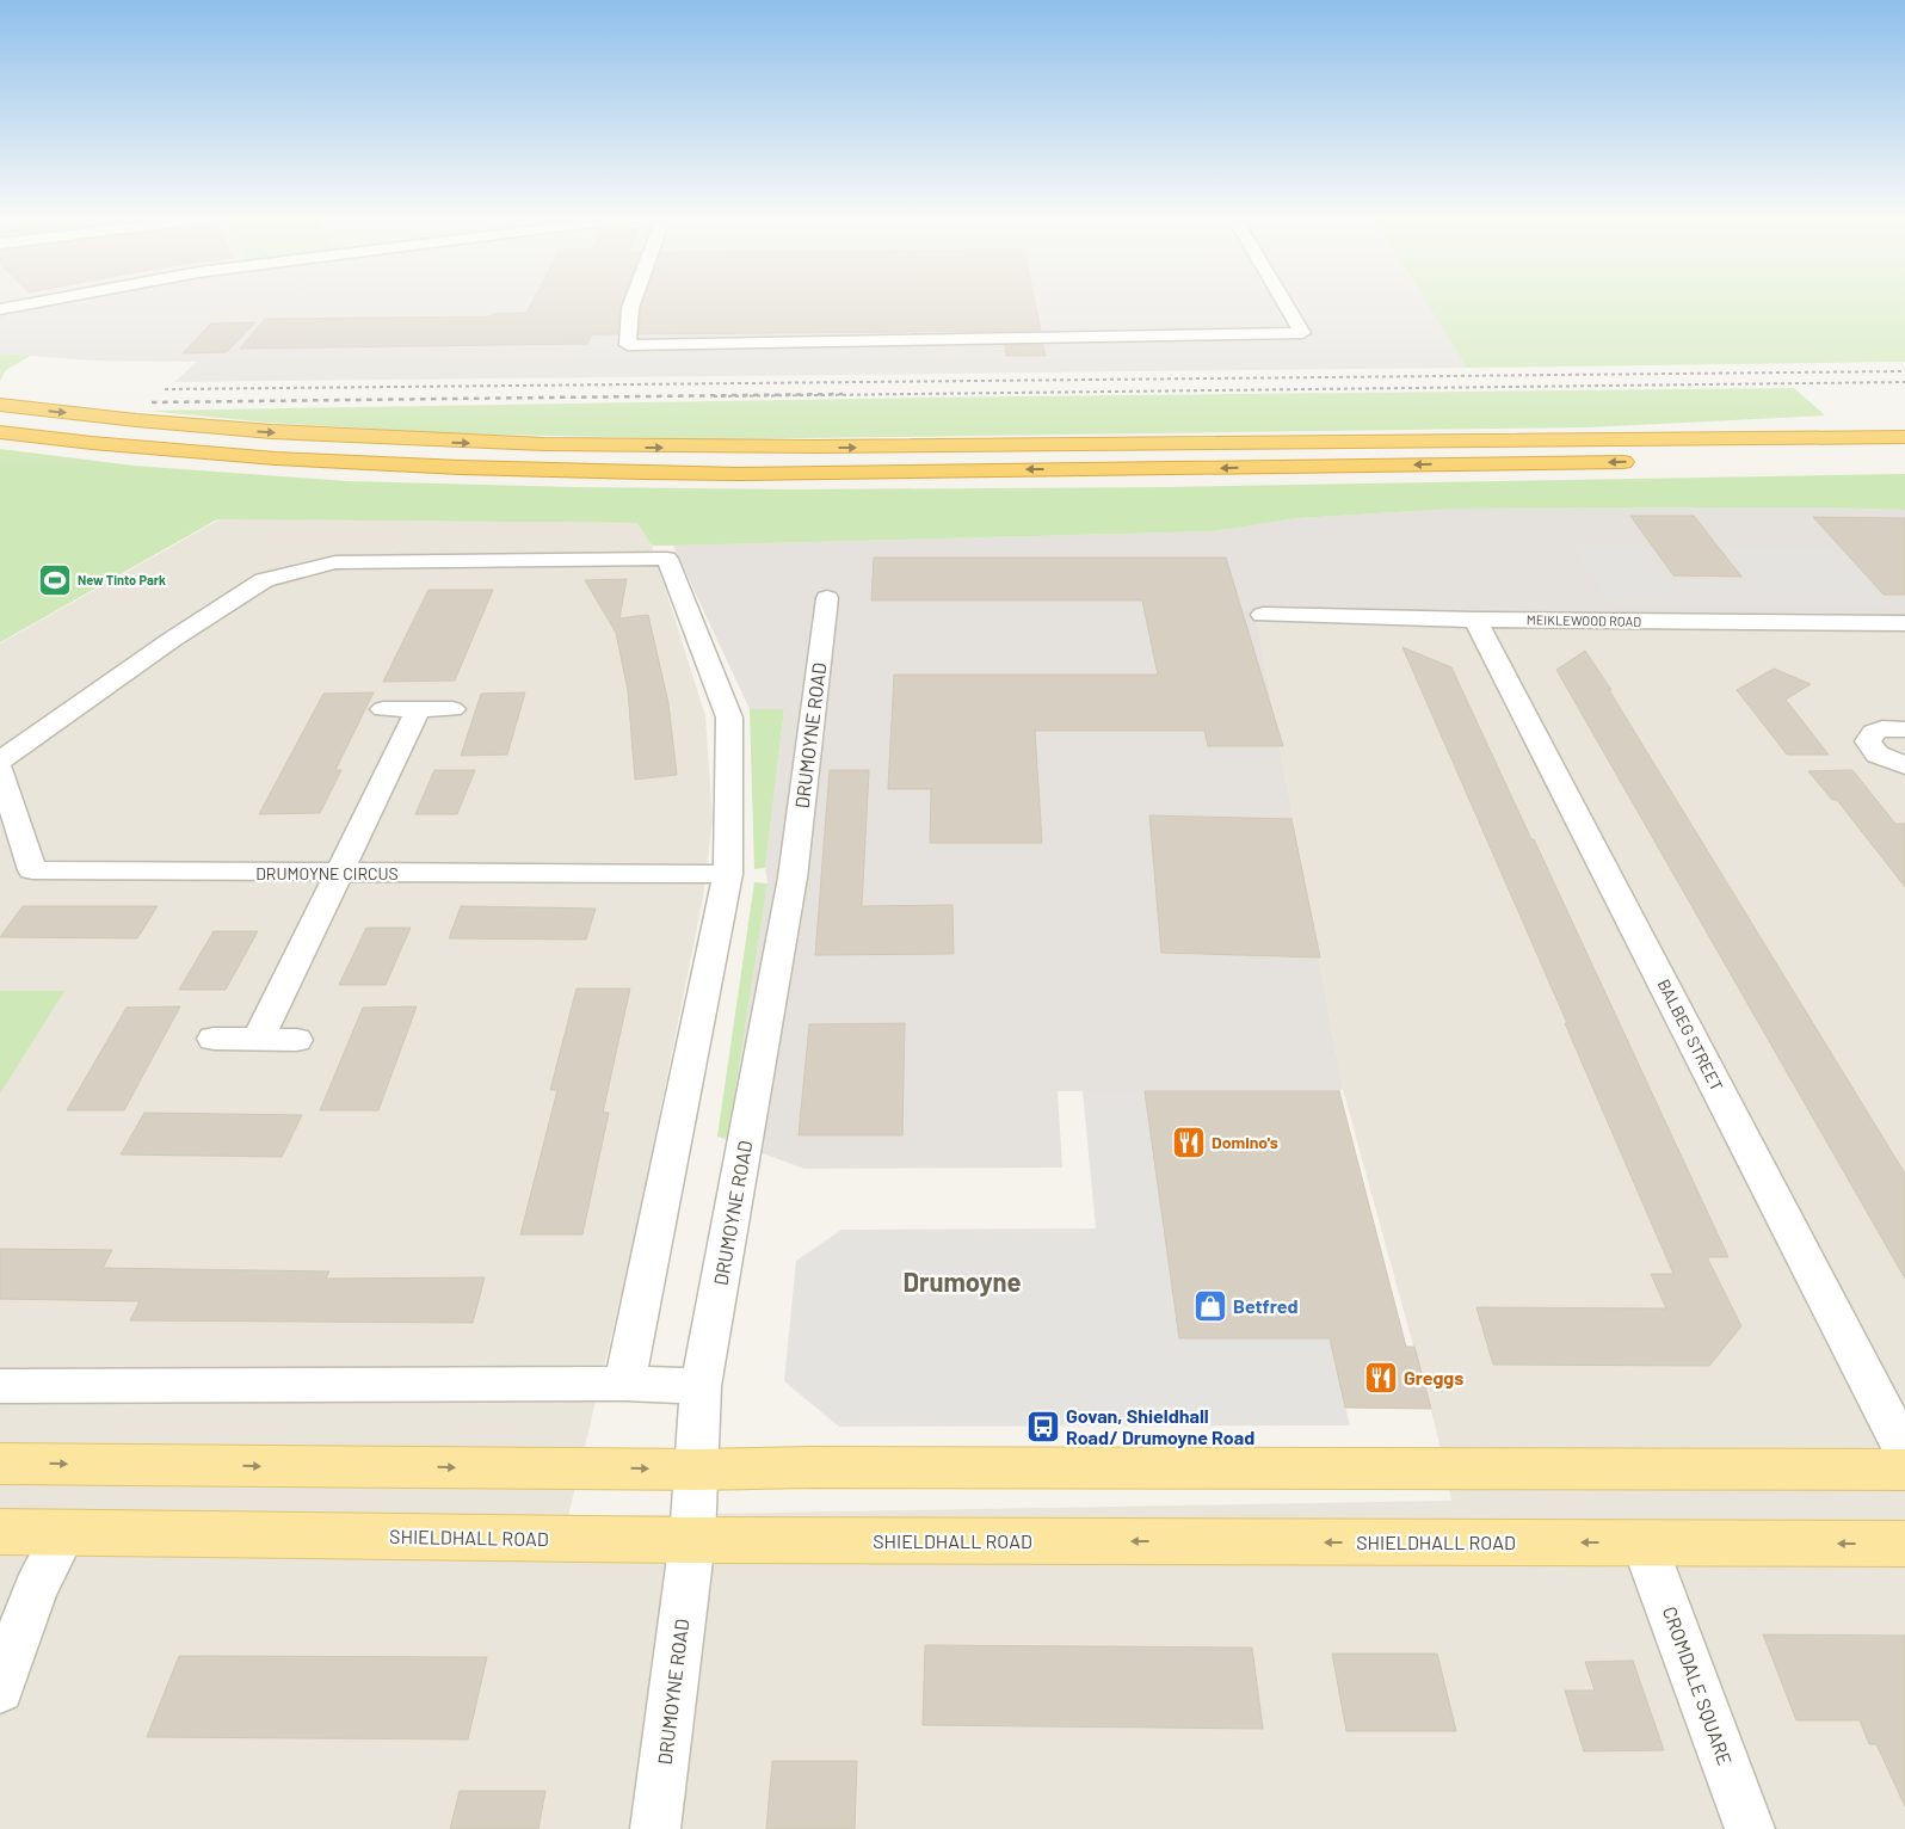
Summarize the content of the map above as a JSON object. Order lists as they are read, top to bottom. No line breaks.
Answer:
{"streets":{"main road":["SHIELDHALL ROAD"],"street":["MEIKLEWOOD ROAD","DRUMOYNE ROAD","DRUMOYNE CIRCUS","BALBEG STREET","CROMDALE SQUARE"]},"crossings":[["MEIKLEWOOD ROAD","BALBEG STREET"],["DRUMOYNE ROAD","SHIELDHALL ROAD"],["SHIELDHALL ROAD","CROMDALE SQUARE"]],"districts":["Drumoyne"],"places":{"sports":["New Tinto Park"],"restaurant":["Domino's","Greggs"],"shop":["Betfred"],"bus stop":["Govan, Shieldhall Road/ Drumoyne Road"]}}
